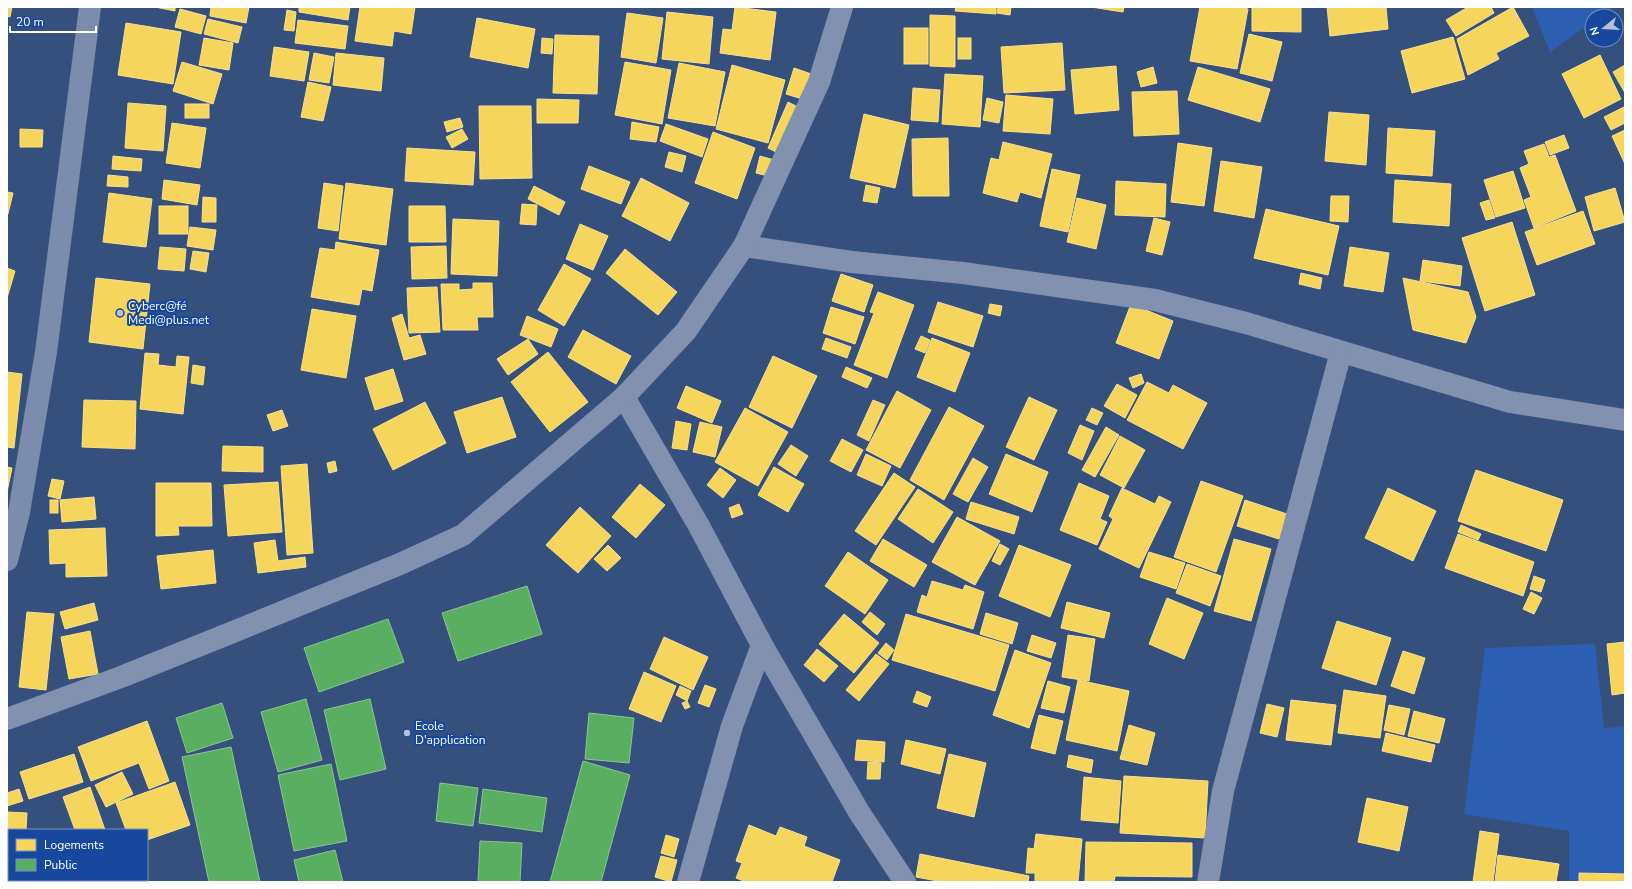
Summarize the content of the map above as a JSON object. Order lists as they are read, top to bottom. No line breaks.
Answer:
{"places":["Cyberc@fé Medi@plus.net","Ecole D'application"],"legend":["Logements","Public"],"scale_bar":"20 m","north":"left"}
